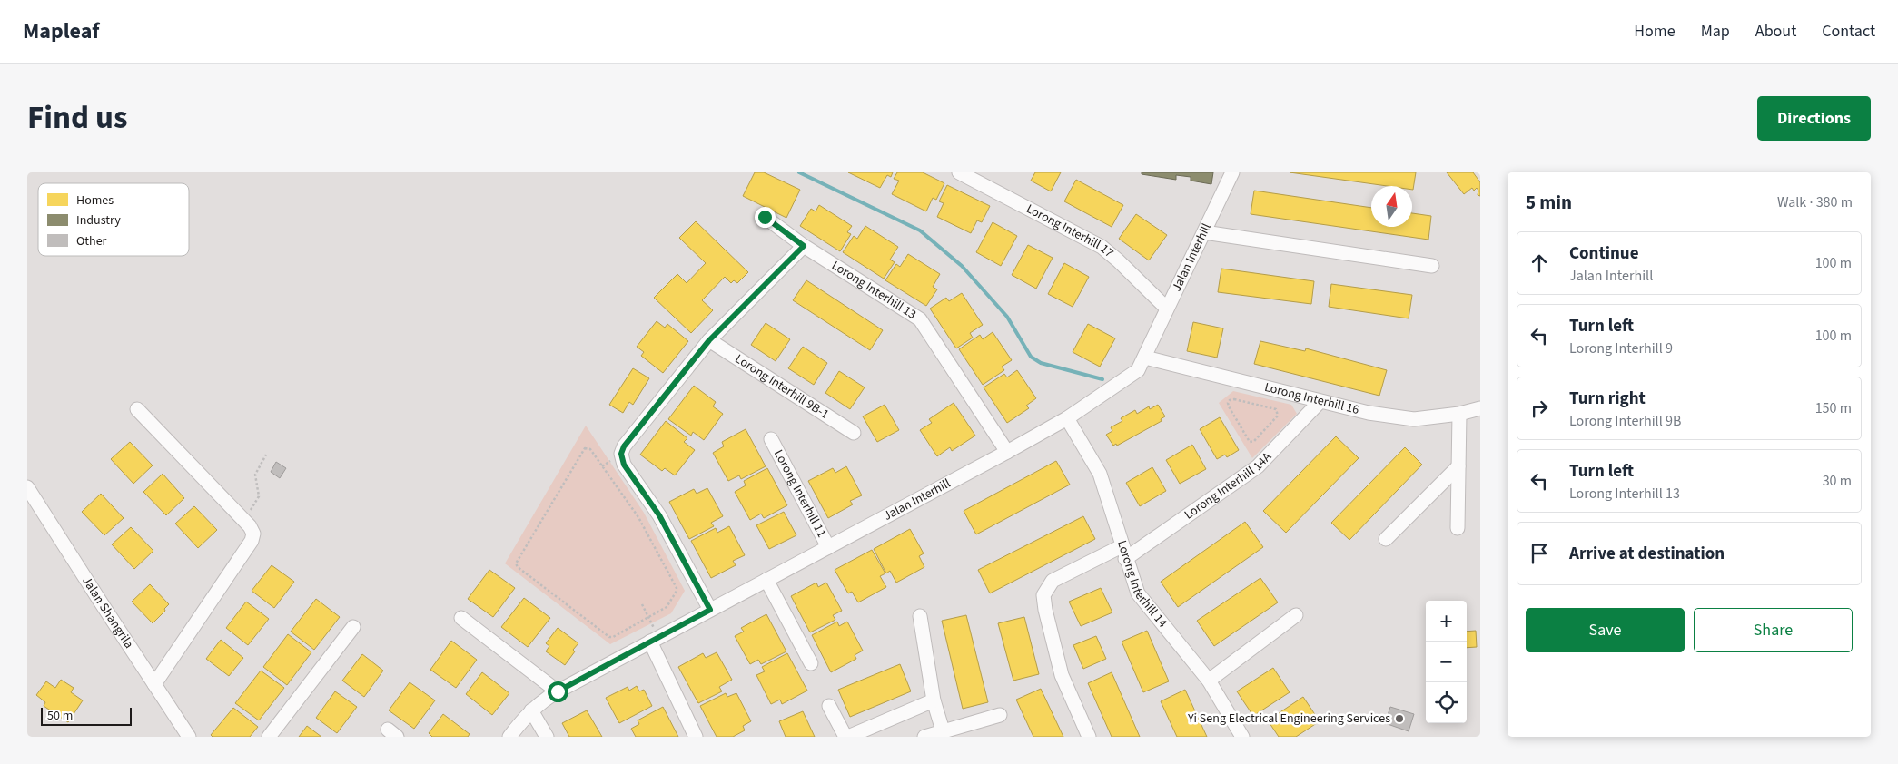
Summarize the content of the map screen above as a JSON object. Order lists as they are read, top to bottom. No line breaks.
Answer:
{"streets":{"street":["Lorong Interhill 17","Jalan Interhill","Lorong Interhill 13","Lorong Interhill 9B-1","Lorong Interhill 16","Lorong Interhill 14A","Lorong Interhill 11","Lorong Interhill 14","Jalan Shangrila"]},"crossings":[["Lorong Interhill 17","Jalan Interhill"],["Jalan Interhill","Lorong Interhill 13"],["Jalan Interhill","Lorong Interhill 16"],["Jalan Interhill","Lorong Interhill 11"],["Jalan Interhill","Lorong Interhill 14"],["Lorong Interhill 16","Lorong Interhill 14A"],["Lorong Interhill 14A","Lorong Interhill 14"]],"places":["Yi Seng Electrical Engineering Services"],"legend":["Homes","Industry","Other"],"scale_bar":"50 m","north":"top","page":{"header":"Mapleaf","nav":["Home","Map","About","Contact"],"title":"Find us","buttons":["Directions",["Save","Share"]],"heading":["5 min","Walk · 380 m"],"list":[["Continue","Jalan Interhill","100 m"],["Turn left","Lorong Interhill 9","100 m"],["Turn right","Lorong Interhill 9B","150 m"],["Turn left","Lorong Interhill 13","30 m"],"Arrive at destination"],"map_buttons":["+","−"],"scale":"50 m"}}
